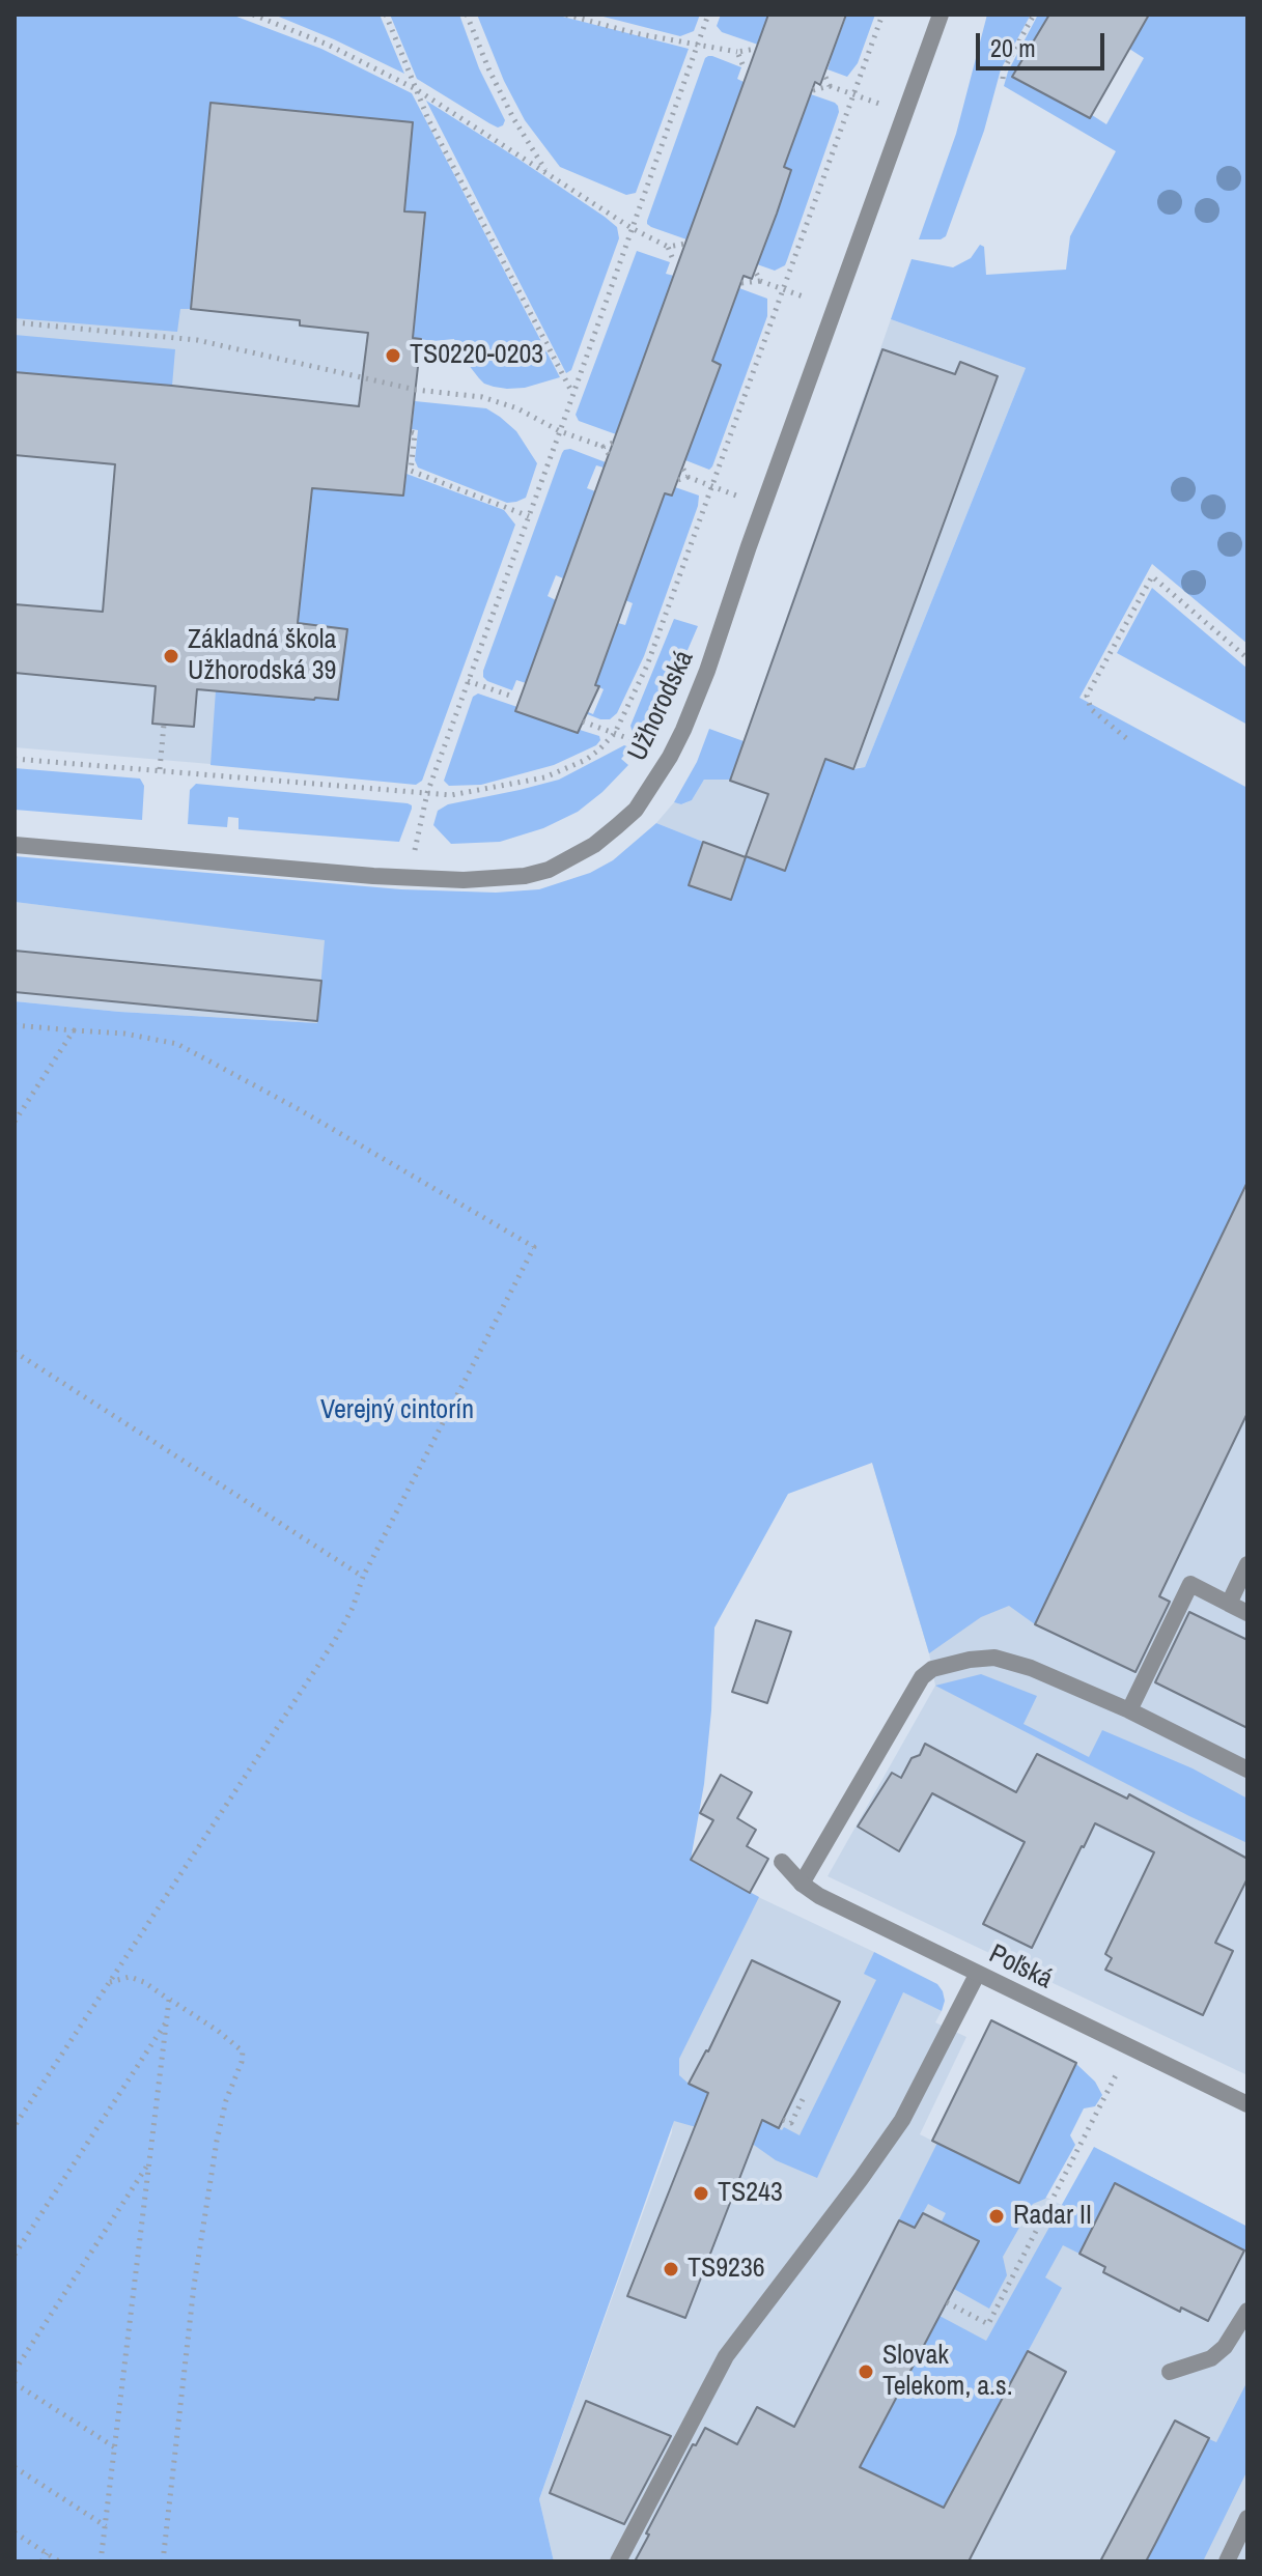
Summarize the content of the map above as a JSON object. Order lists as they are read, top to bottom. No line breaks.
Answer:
{"streets":{"street":["Užhorodská","Poľská"]},"parks":["Verejný cintorín"],"places":["TS0220-0203","Základná škola Užhorodská 39","TS243","Radar II","TS9236","Slovak Telekom, a.s."],"scale_bar":"20 m"}
